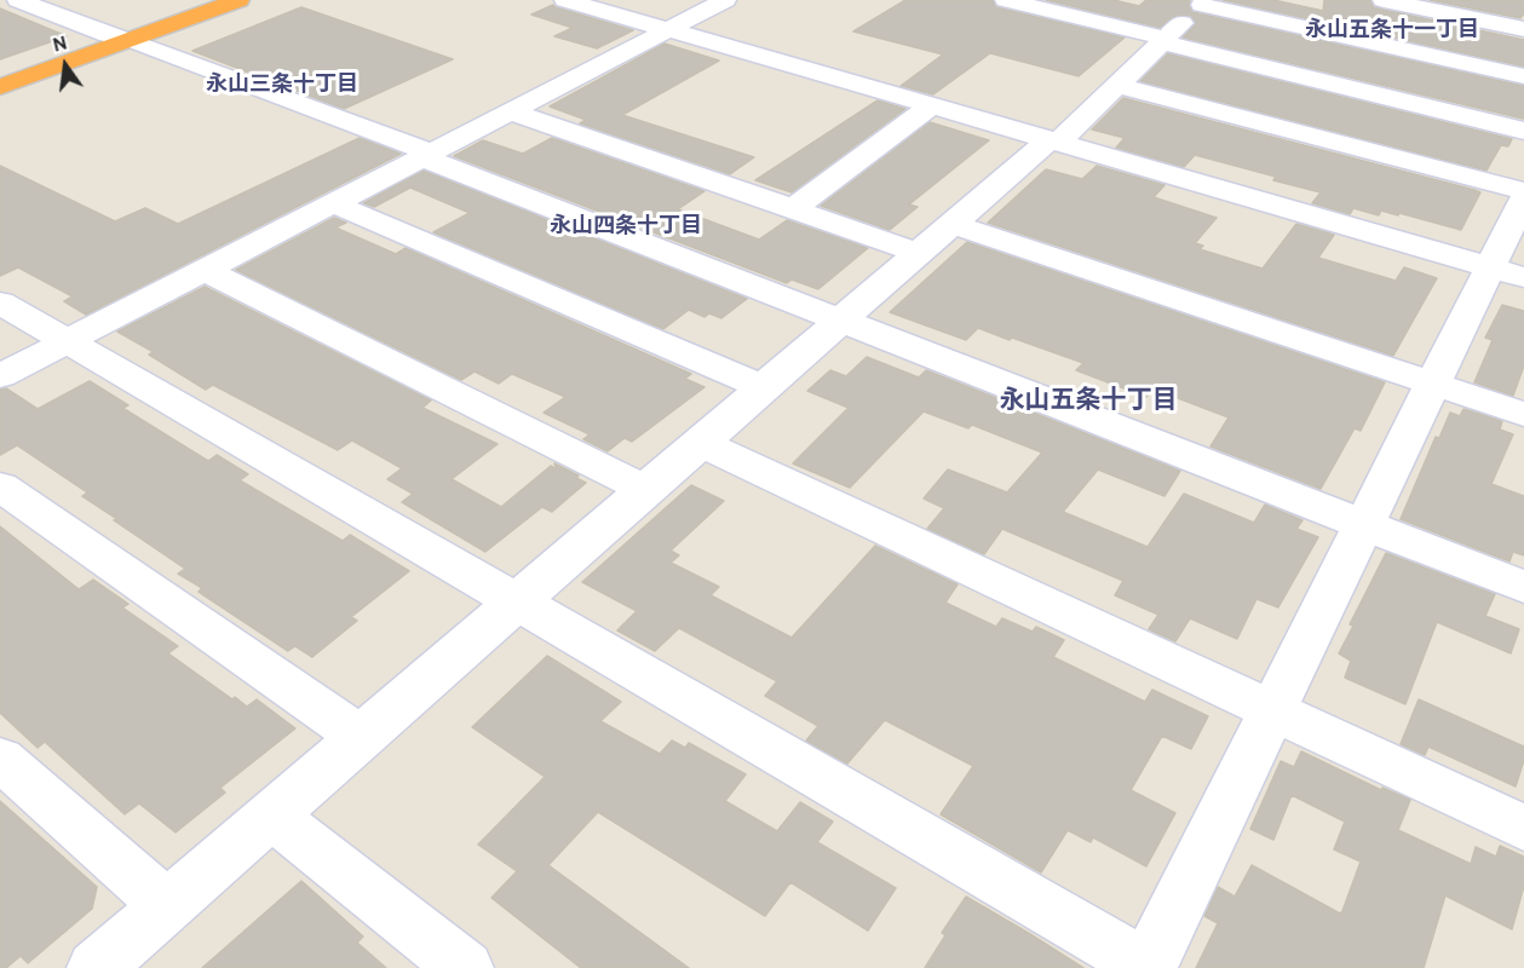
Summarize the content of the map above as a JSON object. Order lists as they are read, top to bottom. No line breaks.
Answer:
{"districts":["永山五条十一丁目","永山三条十丁目","永山四条十丁目","永山五条十丁目"],"north":"top"}
